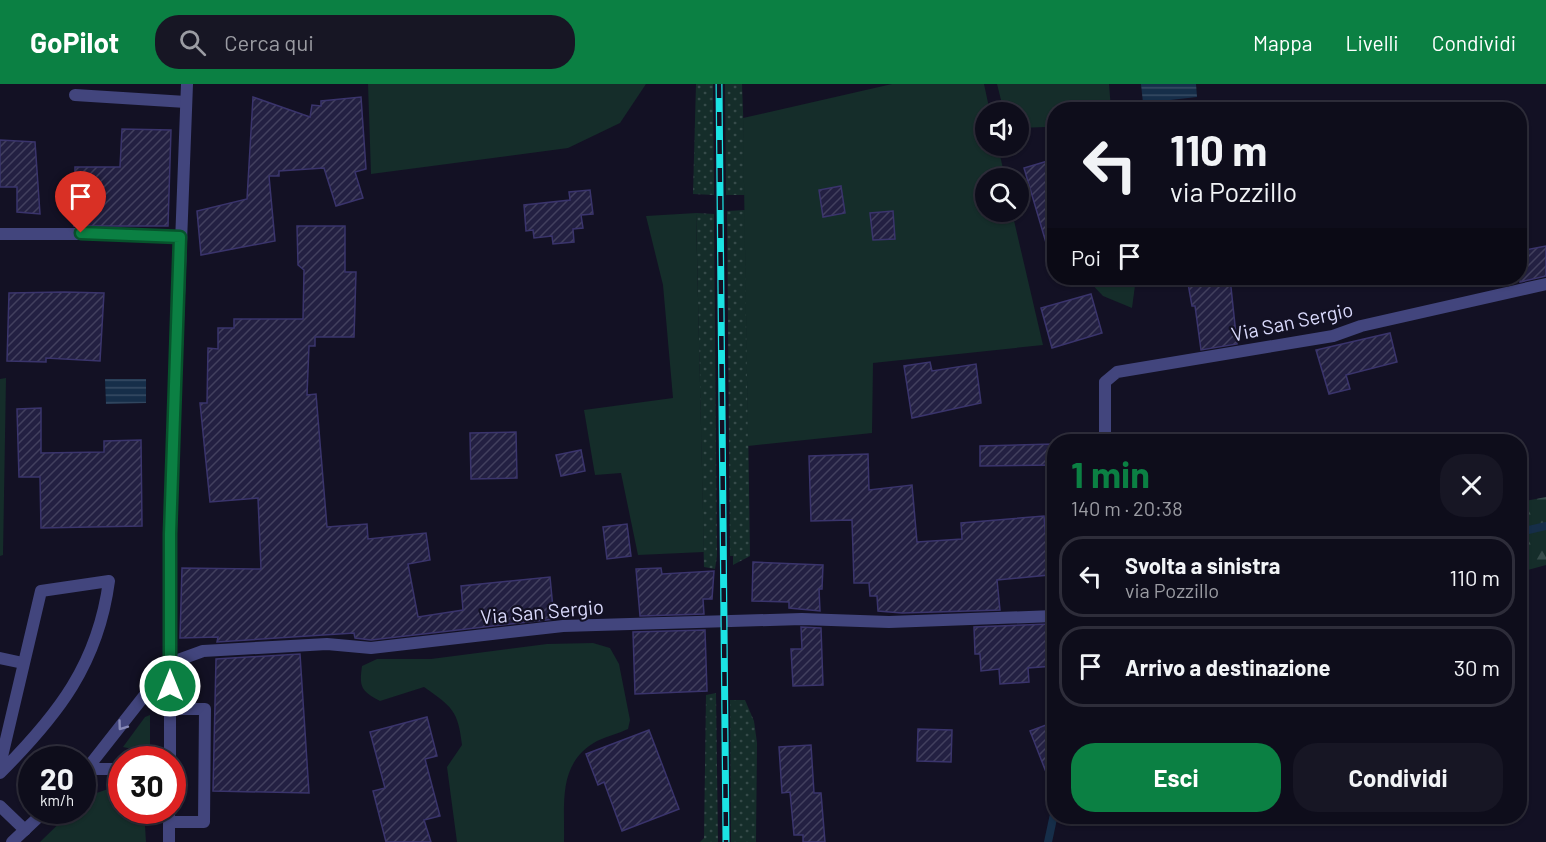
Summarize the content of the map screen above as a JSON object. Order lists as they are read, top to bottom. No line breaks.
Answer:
{"streets":{"street":["Via San Sergio"]},"page":{"header":"GoPilot","search":"Cerca qui","nav":["Mappa","Livelli","Condividi"],"turn":["110 m","via Pozzillo"],"then":"Poi","heading":["1 min","140 m · 20:38"],"list":[{"name":"Svolta a sinistra","note":"via Pozzillo","value":"110 m"},{"name":"Arrivo a destinazione","value":"30 m"}],"buttons":["Esci","Condividi"],"speed":"20 km/h","limit":"30"}}
